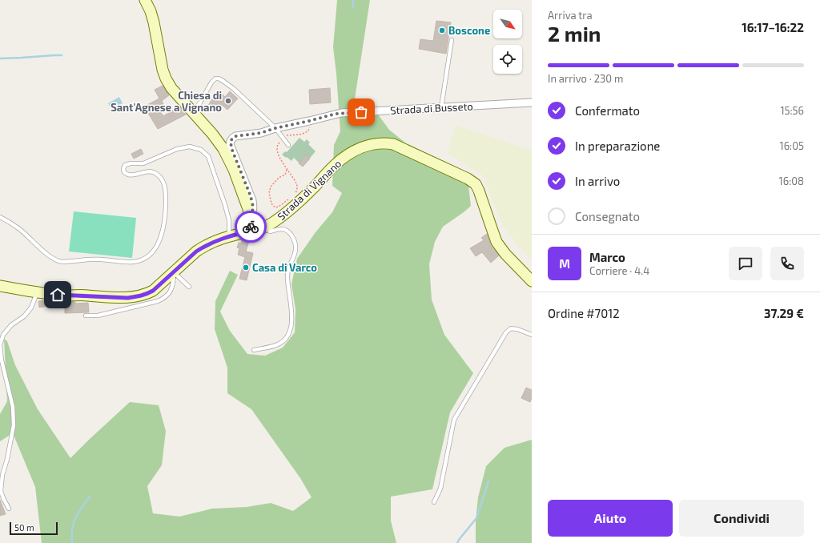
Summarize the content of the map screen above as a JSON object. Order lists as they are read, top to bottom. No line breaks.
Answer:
{"streets":{"street":["Strada di Busseto","Strada di Vignano"]},"crossings":[["Strada di Busseto","Strada di Vignano"]],"places":["Boscone","Chiesa di Sant'Agnese a Vignano","Casa di Varco"],"scale_bar":"50 m","north":"bottom right","page":{"heading":["2 min","Arriva tra","16:17–16:22"],"panel":["Marco","Corriere · 4.4","Ordine #7012","37.29 €"],"bar":"In arrivo · 230 m","list":[["Confermato","15:56"],["In preparazione","16:05"],["In arrivo","16:08"],"Consegnato"],"round":"M","buttons":["Aiuto","Condividi"],"scale":"50 m"}}
